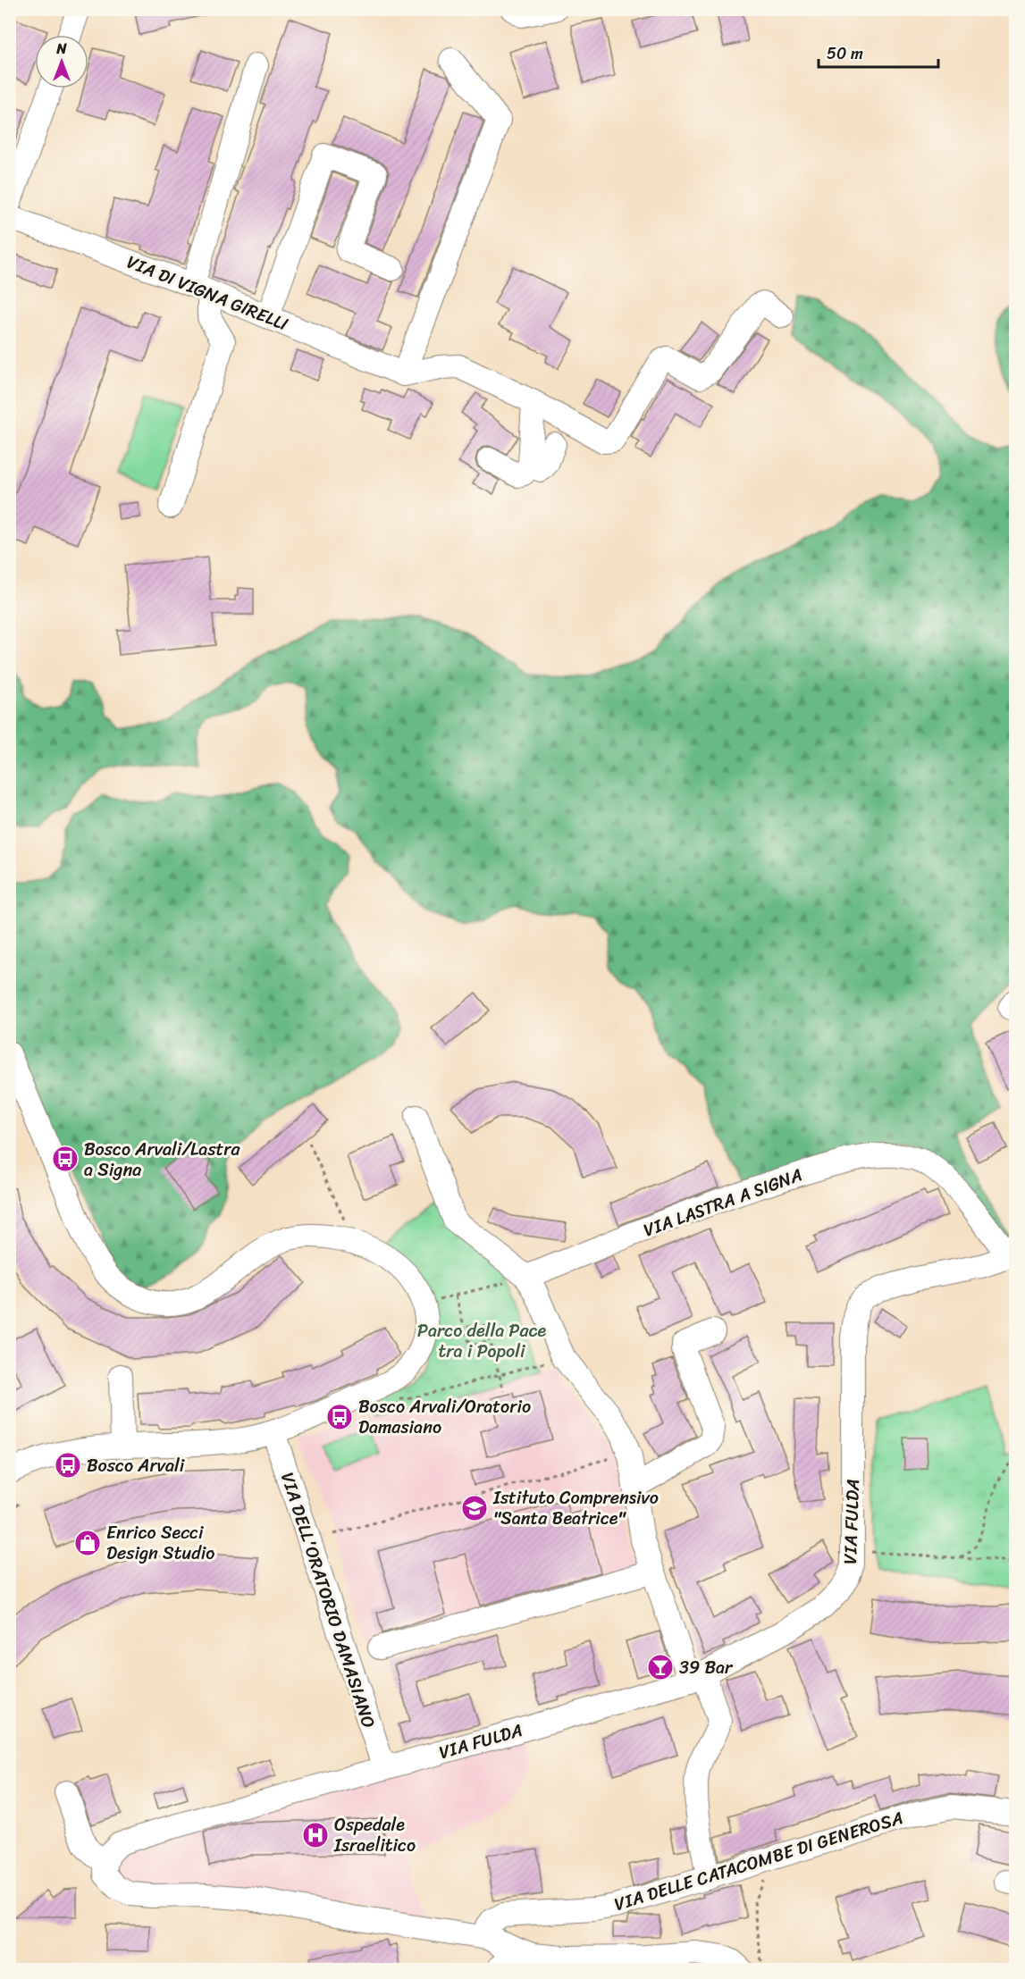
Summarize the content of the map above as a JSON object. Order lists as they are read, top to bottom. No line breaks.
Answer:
{"streets":{"street":["VIA DI VIGNA GIRELLI","VIA LASTRA A SIGNA","VIA FULDA","VIA DELL'ORATORIO DAMASIANO","VIA DELLE CATACOMBE DI GENEROSA"]},"crossings":[["VIA LASTRA A SIGNA","VIA FULDA"],["VIA FULDA","VIA DELL'ORATORIO DAMASIANO"]],"parks":["Parco della Pace tra i Popoli"],"places":{"bus stop":["Bosco Arvali/Lastra a Signa","Bosco Arvali/Oratorio Damasiano","Bosco Arvali"],"school or university":["Istituto Comprensivo \"Santa Beatrice\""],"shop":["Enrico Secci Design Studio"],"bar":["39 Bar"],"hospital":["Ospedale Israelitico"]},"scale_bar":"50 m","north":"top"}
